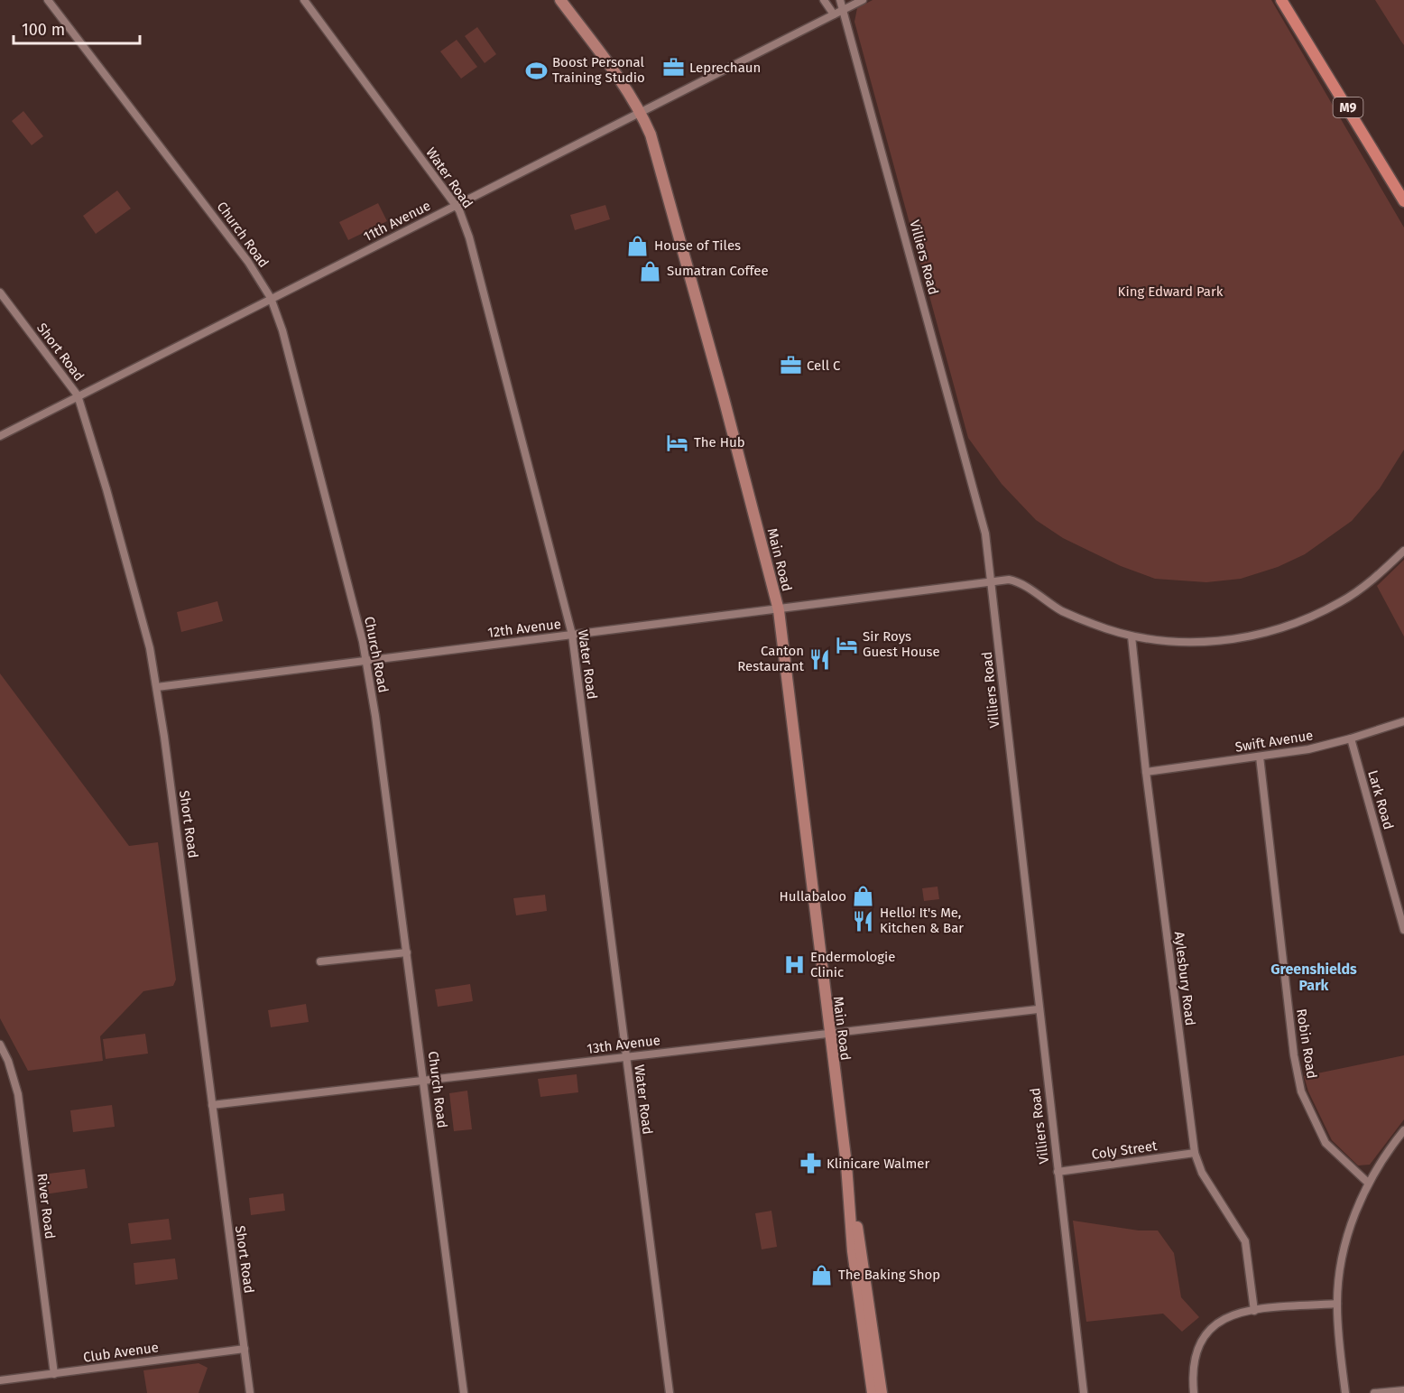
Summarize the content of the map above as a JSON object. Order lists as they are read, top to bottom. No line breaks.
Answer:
{"streets":{"main road":["M9","Main Road"],"street":["Water Road","11th Avenue","Church Road","Villiers Road","Short Road","12th Avenue","Swift Avenue","Lark Road","Aylesbury Road","Robin Road","13th Avenue","Coly Street","River Road","Club Avenue"]},"crossings":[["Water Road","11th Avenue"],["Water Road","12th Avenue"],["Water Road","13th Avenue"],["11th Avenue","Church Road"],["11th Avenue","Villiers Road"],["11th Avenue","Short Road"],["11th Avenue","Main Road"],["Church Road","12th Avenue"],["Church Road","13th Avenue"],["Villiers Road","12th Avenue"],["Villiers Road","13th Avenue"],["Villiers Road","Coly Street"],["Short Road","12th Avenue"],["Short Road","13th Avenue"],["Short Road","Club Avenue"],["Main Road","12th Avenue"],["Main Road","13th Avenue"],["12th Avenue","Aylesbury Road"],["Swift Avenue","Lark Road"],["Swift Avenue","Aylesbury Road"],["Swift Avenue","Robin Road"],["Aylesbury Road","Coly Street"],["River Road","Club Avenue"]],"districts":["Greenshields Park"],"parks":["King Edward Park"],"places":{"office":["Leprechaun","Cell C"],"sports":["Boost Personal Training Studio"],"shop":["House of Tiles","Sumatran Coffee","Hullabaloo","The Baking Shop"],"hotel":["The Hub","Sir Roys Guest House"],"restaurant":["Canton Restaurant","Hello! It's Me, Kitchen & Bar"],"hospital":["Endermologie Clinic"],"pharmacy":["Klinicare Walmer"]},"scale_bar":"100 m"}
